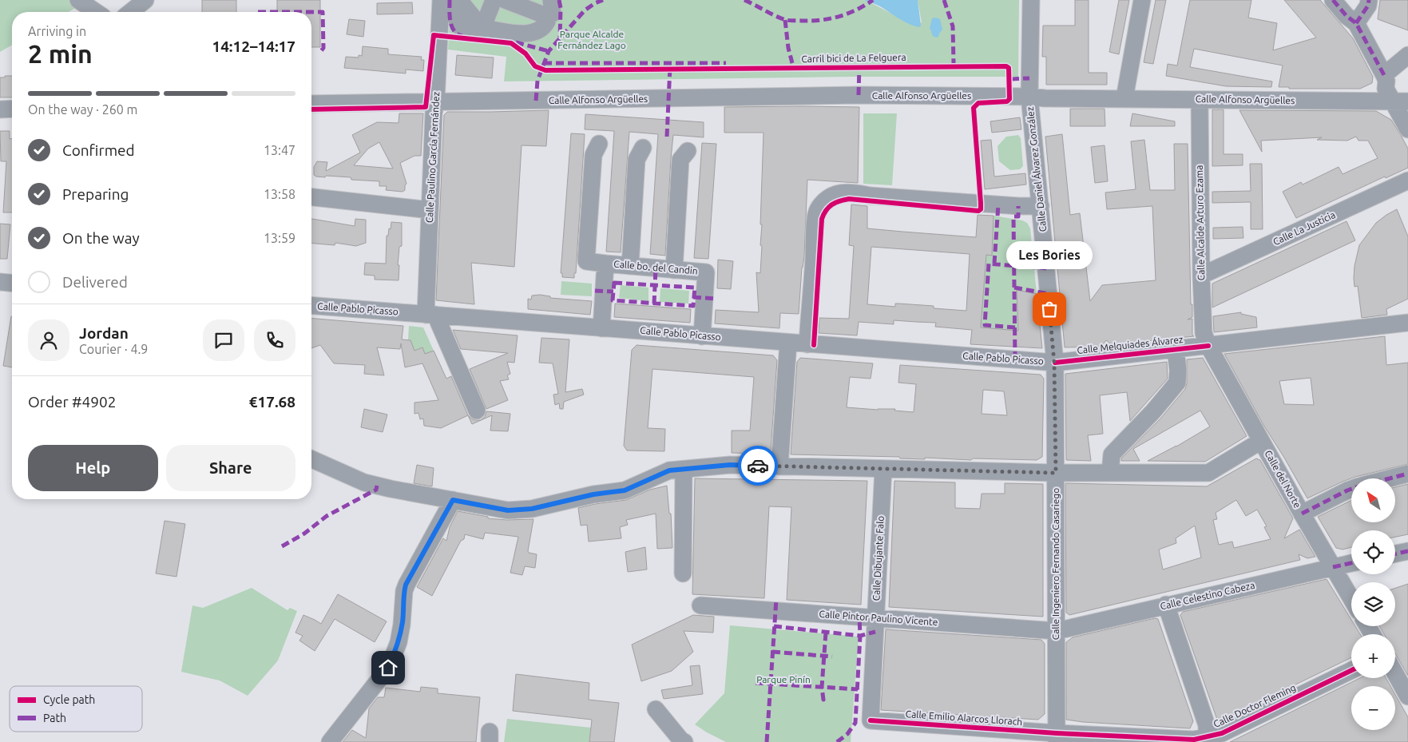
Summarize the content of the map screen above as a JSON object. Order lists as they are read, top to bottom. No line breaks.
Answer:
{"streets":{"street":["Calle Alfonso Argüelles","Calle Paulino García Fernández","Calle Daniel Álvarez González","Calle Alcalde Arturo Ezama","Calle La Justicia","Calle bo. del Candin","Calle Pablo Picasso","Calle Melquiades Álvarez","Calle del Norte","Calle Dibujante Falo","Calle Ingeniero Fernando Casariego","Calle Celestino Cabeza","Calle Pintor Paulino Vicente","Calle Doctor Fleming","Calle Emilio Alarcos Llorach"],"cycle path":["Carril bici de La Felguera"]},"crossings":[["Calle Alfonso Argüelles","Calle Paulino García Fernández"],["Calle Alfonso Argüelles","Calle Daniel Álvarez González"],["Calle Alfonso Argüelles","Calle Alcalde Arturo Ezama"],["Calle Paulino García Fernández","Calle Pablo Picasso"],["Calle Daniel Álvarez González","Calle Pablo Picasso"],["Calle Daniel Álvarez González","Calle Melquiades Álvarez"],["Calle Daniel Álvarez González","Calle Ingeniero Fernando Casariego"],["Calle Alcalde Arturo Ezama","Calle La Justicia"],["Calle Alcalde Arturo Ezama","Calle Melquiades Álvarez"],["Calle Alcalde Arturo Ezama","Calle del Norte"],["Calle bo. del Candin","Calle Pablo Picasso"],["Calle Pablo Picasso","Calle Melquiades Álvarez"],["Calle Pablo Picasso","Calle Ingeniero Fernando Casariego"],["Calle Melquiades Álvarez","Calle del Norte"],["Calle Melquiades Álvarez","Calle Ingeniero Fernando Casariego"],["Calle del Norte","Calle Celestino Cabeza"],["Calle Dibujante Falo","Calle Pintor Paulino Vicente"],["Calle Dibujante Falo","Calle Emilio Alarcos Llorach"],["Calle Ingeniero Fernando Casariego","Calle Celestino Cabeza"],["Calle Ingeniero Fernando Casariego","Calle Pintor Paulino Vicente"],["Calle Ingeniero Fernando Casariego","Calle Doctor Fleming"],["Calle Ingeniero Fernando Casariego","Calle Emilio Alarcos Llorach"],["Calle Celestino Cabeza","Calle Pintor Paulino Vicente"],["Calle Doctor Fleming","Calle Emilio Alarcos Llorach"]],"parks":["Parque Alcalde Fernández Lago","Parque Pinín"],"places":["Les Bories"],"legend":["Cycle path","Path"],"north":"top left","page":{"heading":["2 min","Arriving in","14:12–14:17"],"panel":["Jordan","Courier · 4.9","Order #4902","€17.68"],"bar":"On the way · 260 m","list":[["Confirmed","13:47"],["Preparing","13:58"],["On the way","13:59"],"Delivered"],"bubble":"Les Bories","buttons":["Help","Share"],"map_buttons":["+","−"]}}
